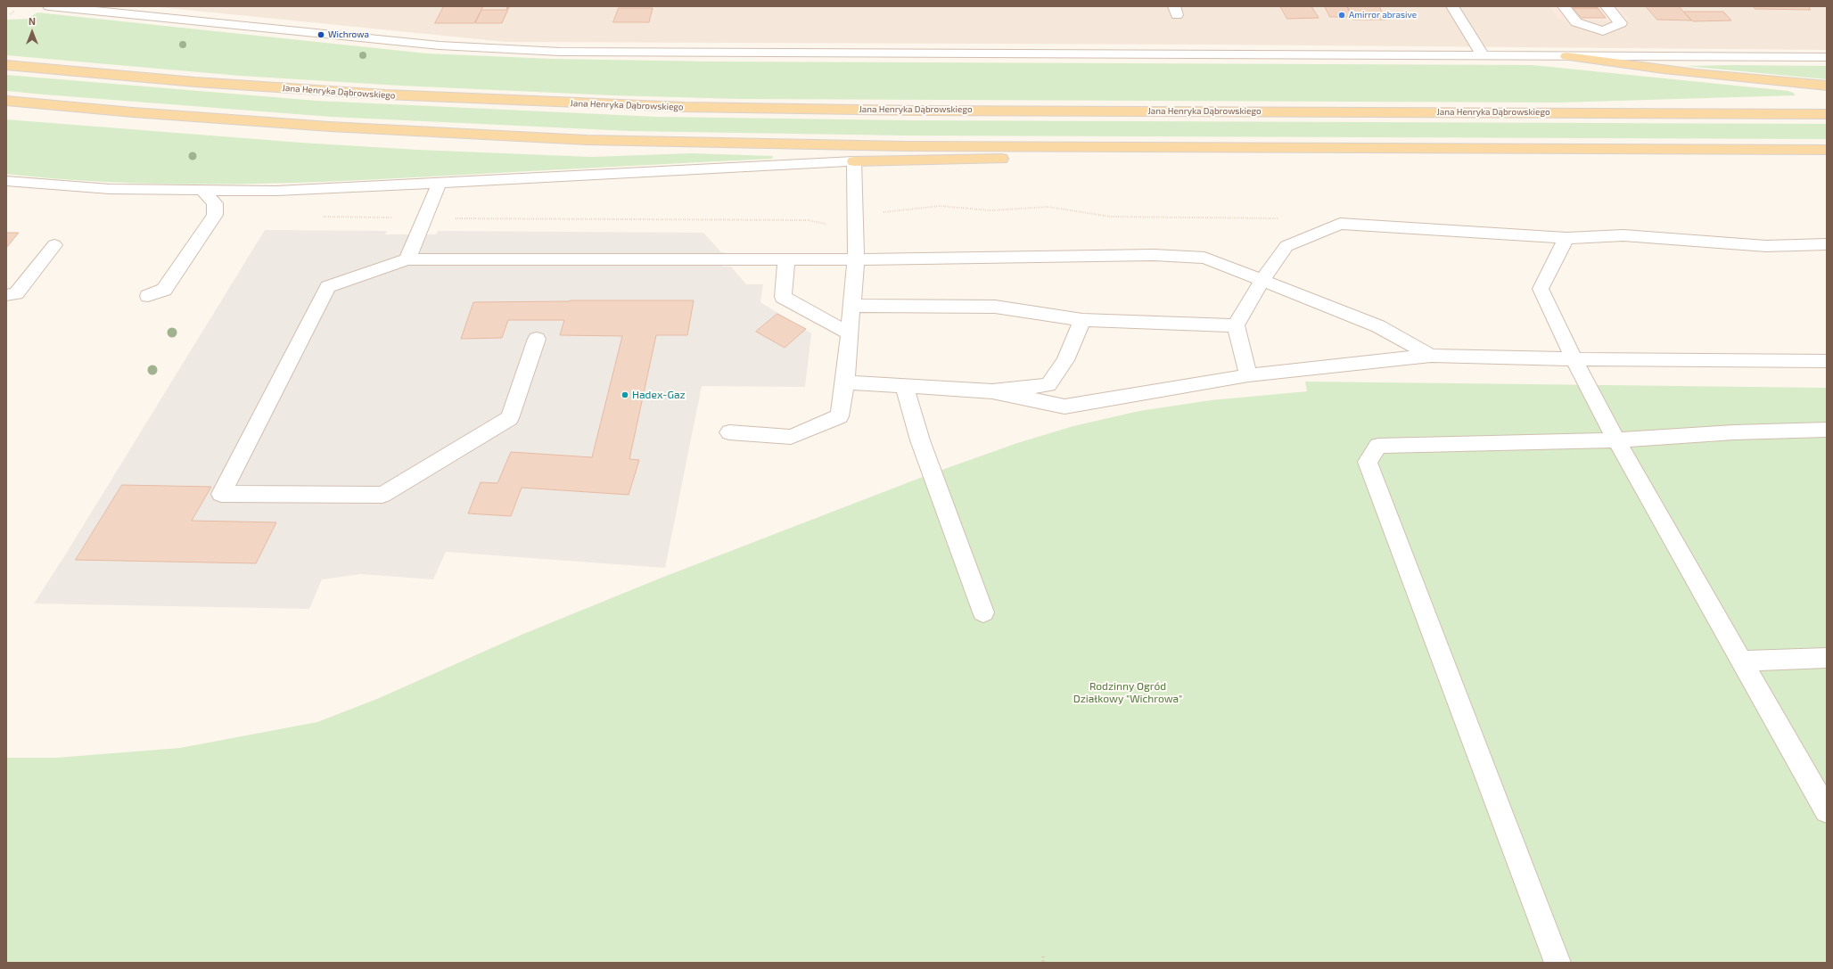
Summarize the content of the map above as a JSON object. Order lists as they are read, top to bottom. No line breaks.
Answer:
{"streets":{"main road":["Jana Henryka Dąbrowskiego"]},"parks":["Rodzinny Ogród Działkowy \"Wichrowa\""],"places":["Amirror abrasive","Wichrowa","Hadex-Gaz"],"north":"top"}
